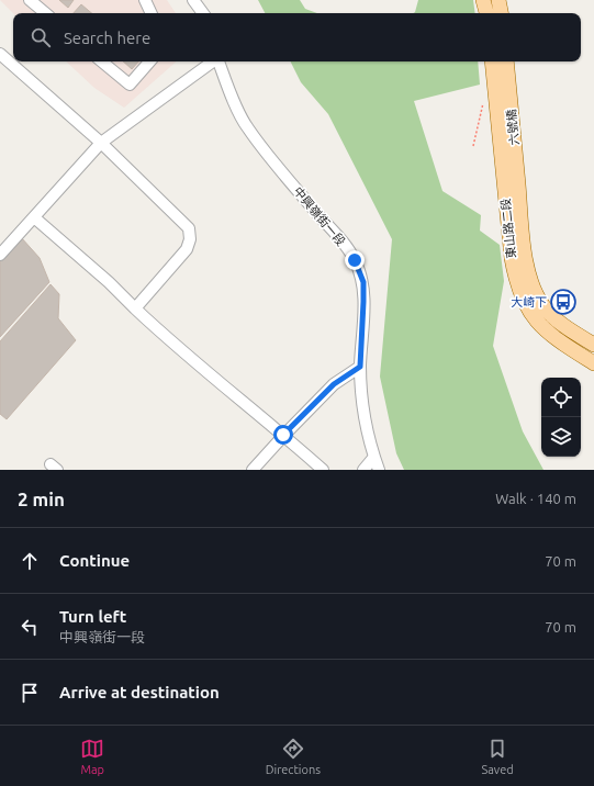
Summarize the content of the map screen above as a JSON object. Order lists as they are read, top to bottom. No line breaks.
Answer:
{"streets":{"main road":["六號橋","東山路二段"],"street":["中興嶺街一段"]},"crossings":[["六號橋","東山路二段"]],"places":{"bus stop":["大崎下"]},"page":{"search":"Search here","heading":["2 min","Walk · 140 m"],"list":[["Continue","70 m"],["Turn left","中興嶺街一段","70 m"],"Arrive at destination"],"nav":["Map","Directions","Saved"]}}
